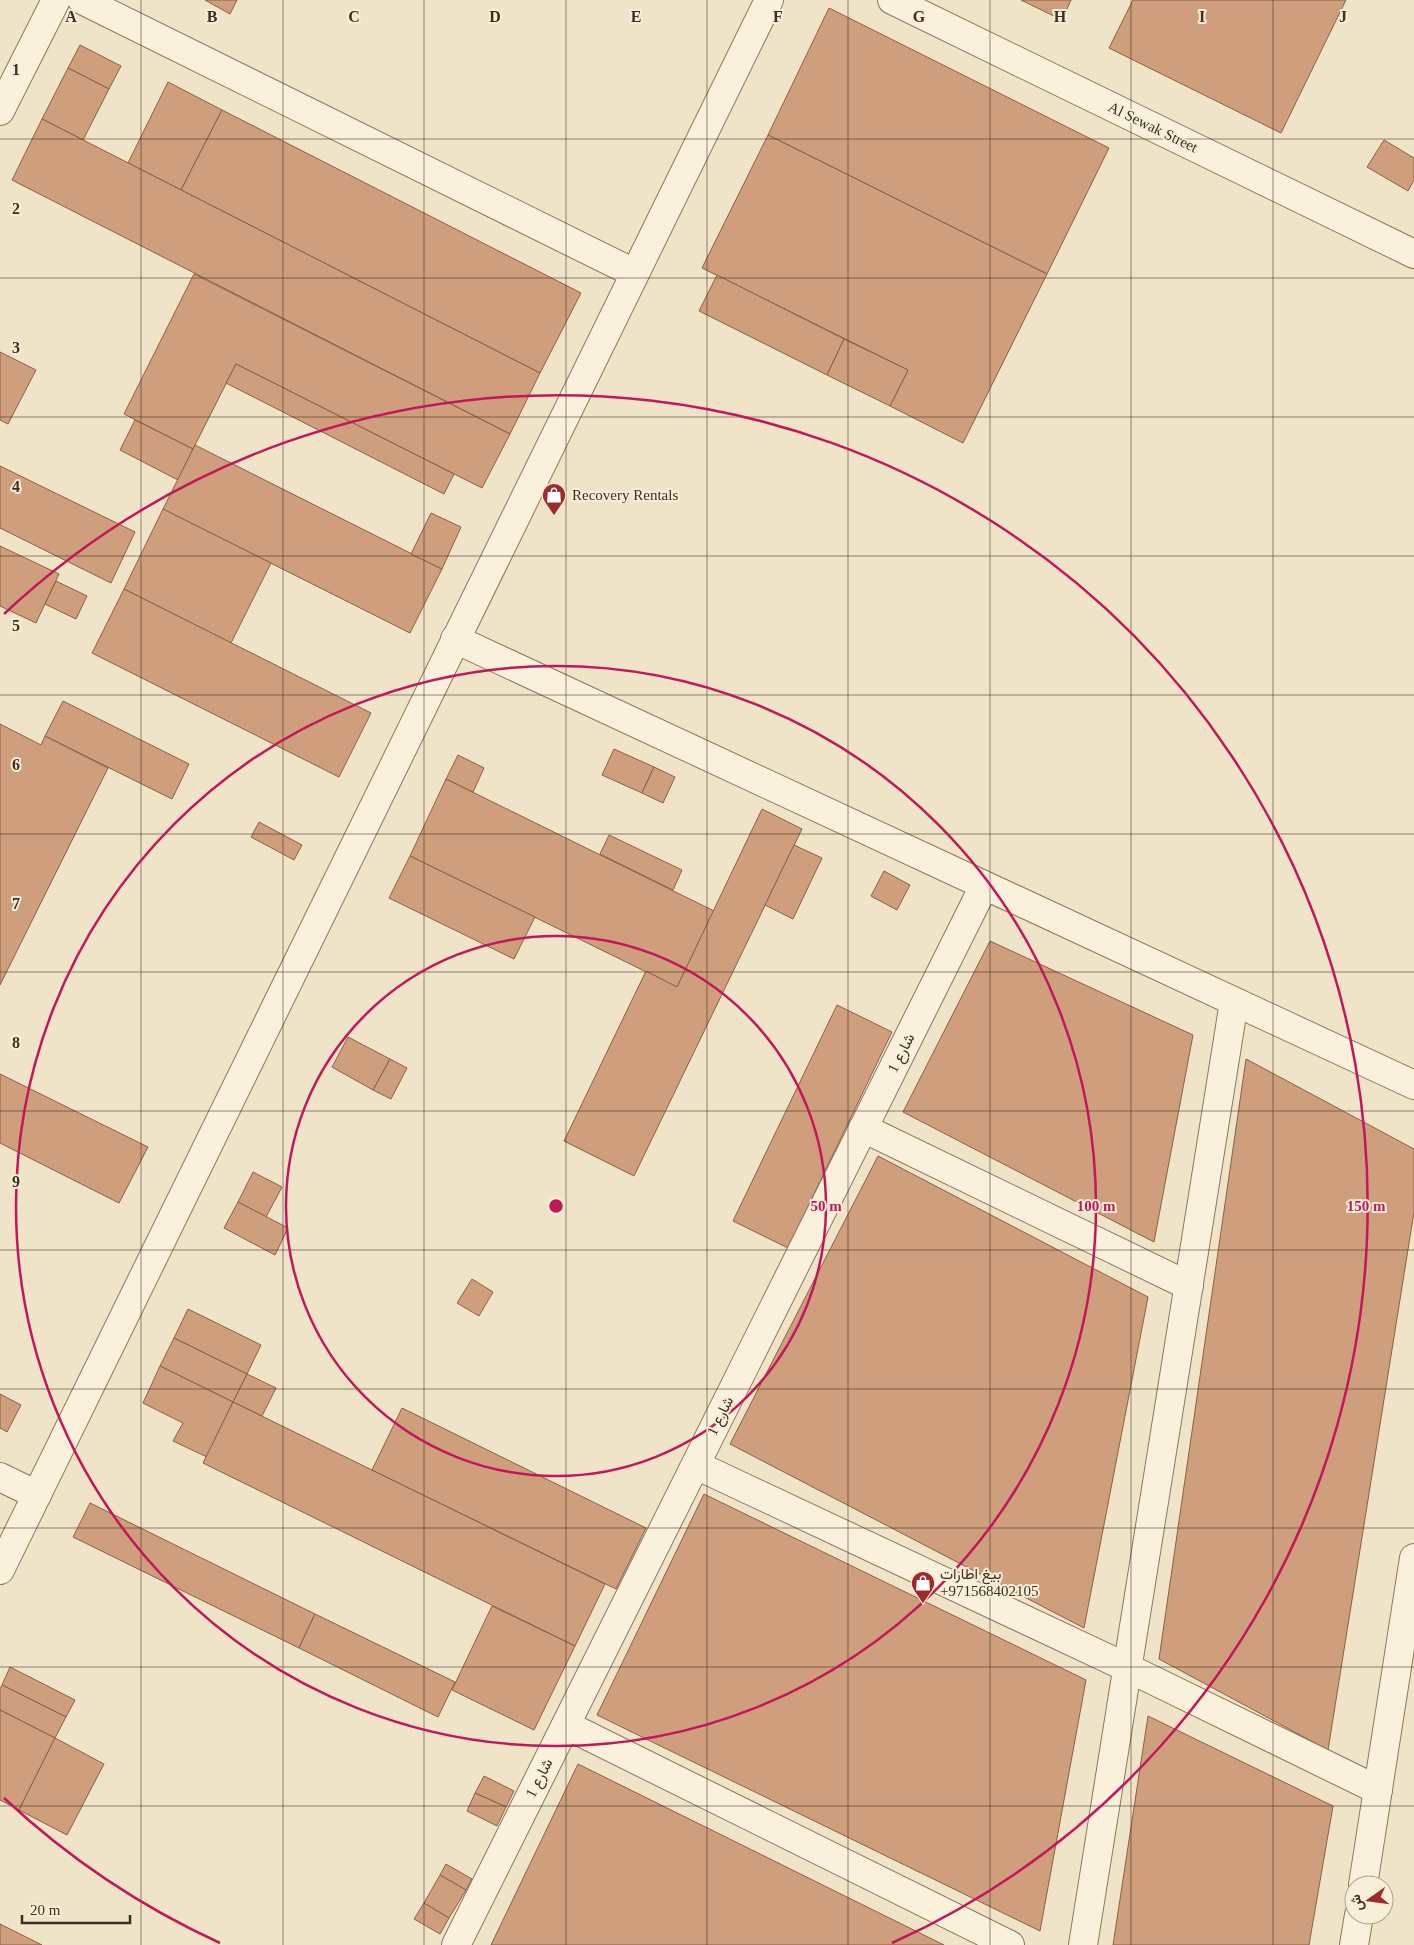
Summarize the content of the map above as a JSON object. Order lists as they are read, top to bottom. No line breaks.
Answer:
{"streets":{"lane":["Al Sewak Street","شارع 1"]},"places":{"shop":["Recovery Rentals","بيغ اطارات +971568402105"]},"scale_bar":"20 m","north":"left","grid":{"columns":["A","B","C","D","E","F","G","H","I","J"],"rows":["1","2","3","4","5","6","7","8","9"]},"rings":["50 m","100 m","150 m"]}
